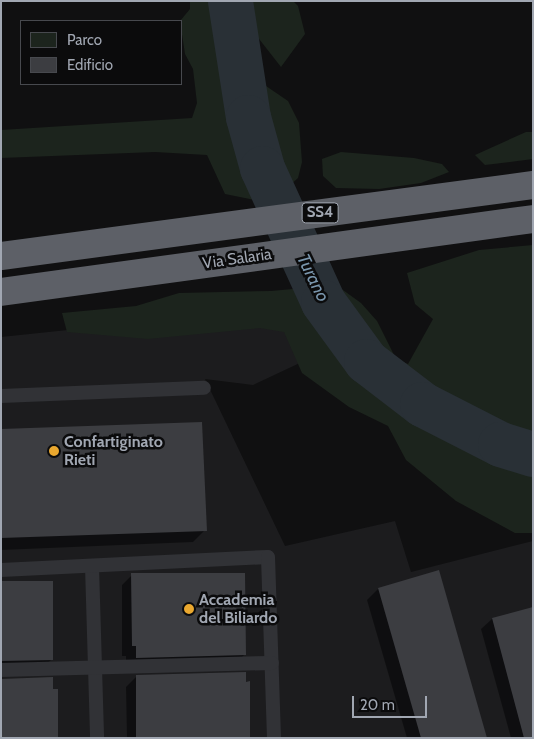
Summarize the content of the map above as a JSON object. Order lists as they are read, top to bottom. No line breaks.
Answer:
{"streets":{"highway":["SS4","Via Salaria"]},"water":["Turano"],"places":["Confartiginato Rieti","Accademia del Biliardo"],"legend":["Parco","Edificio"],"scale_bar":"20 m"}
